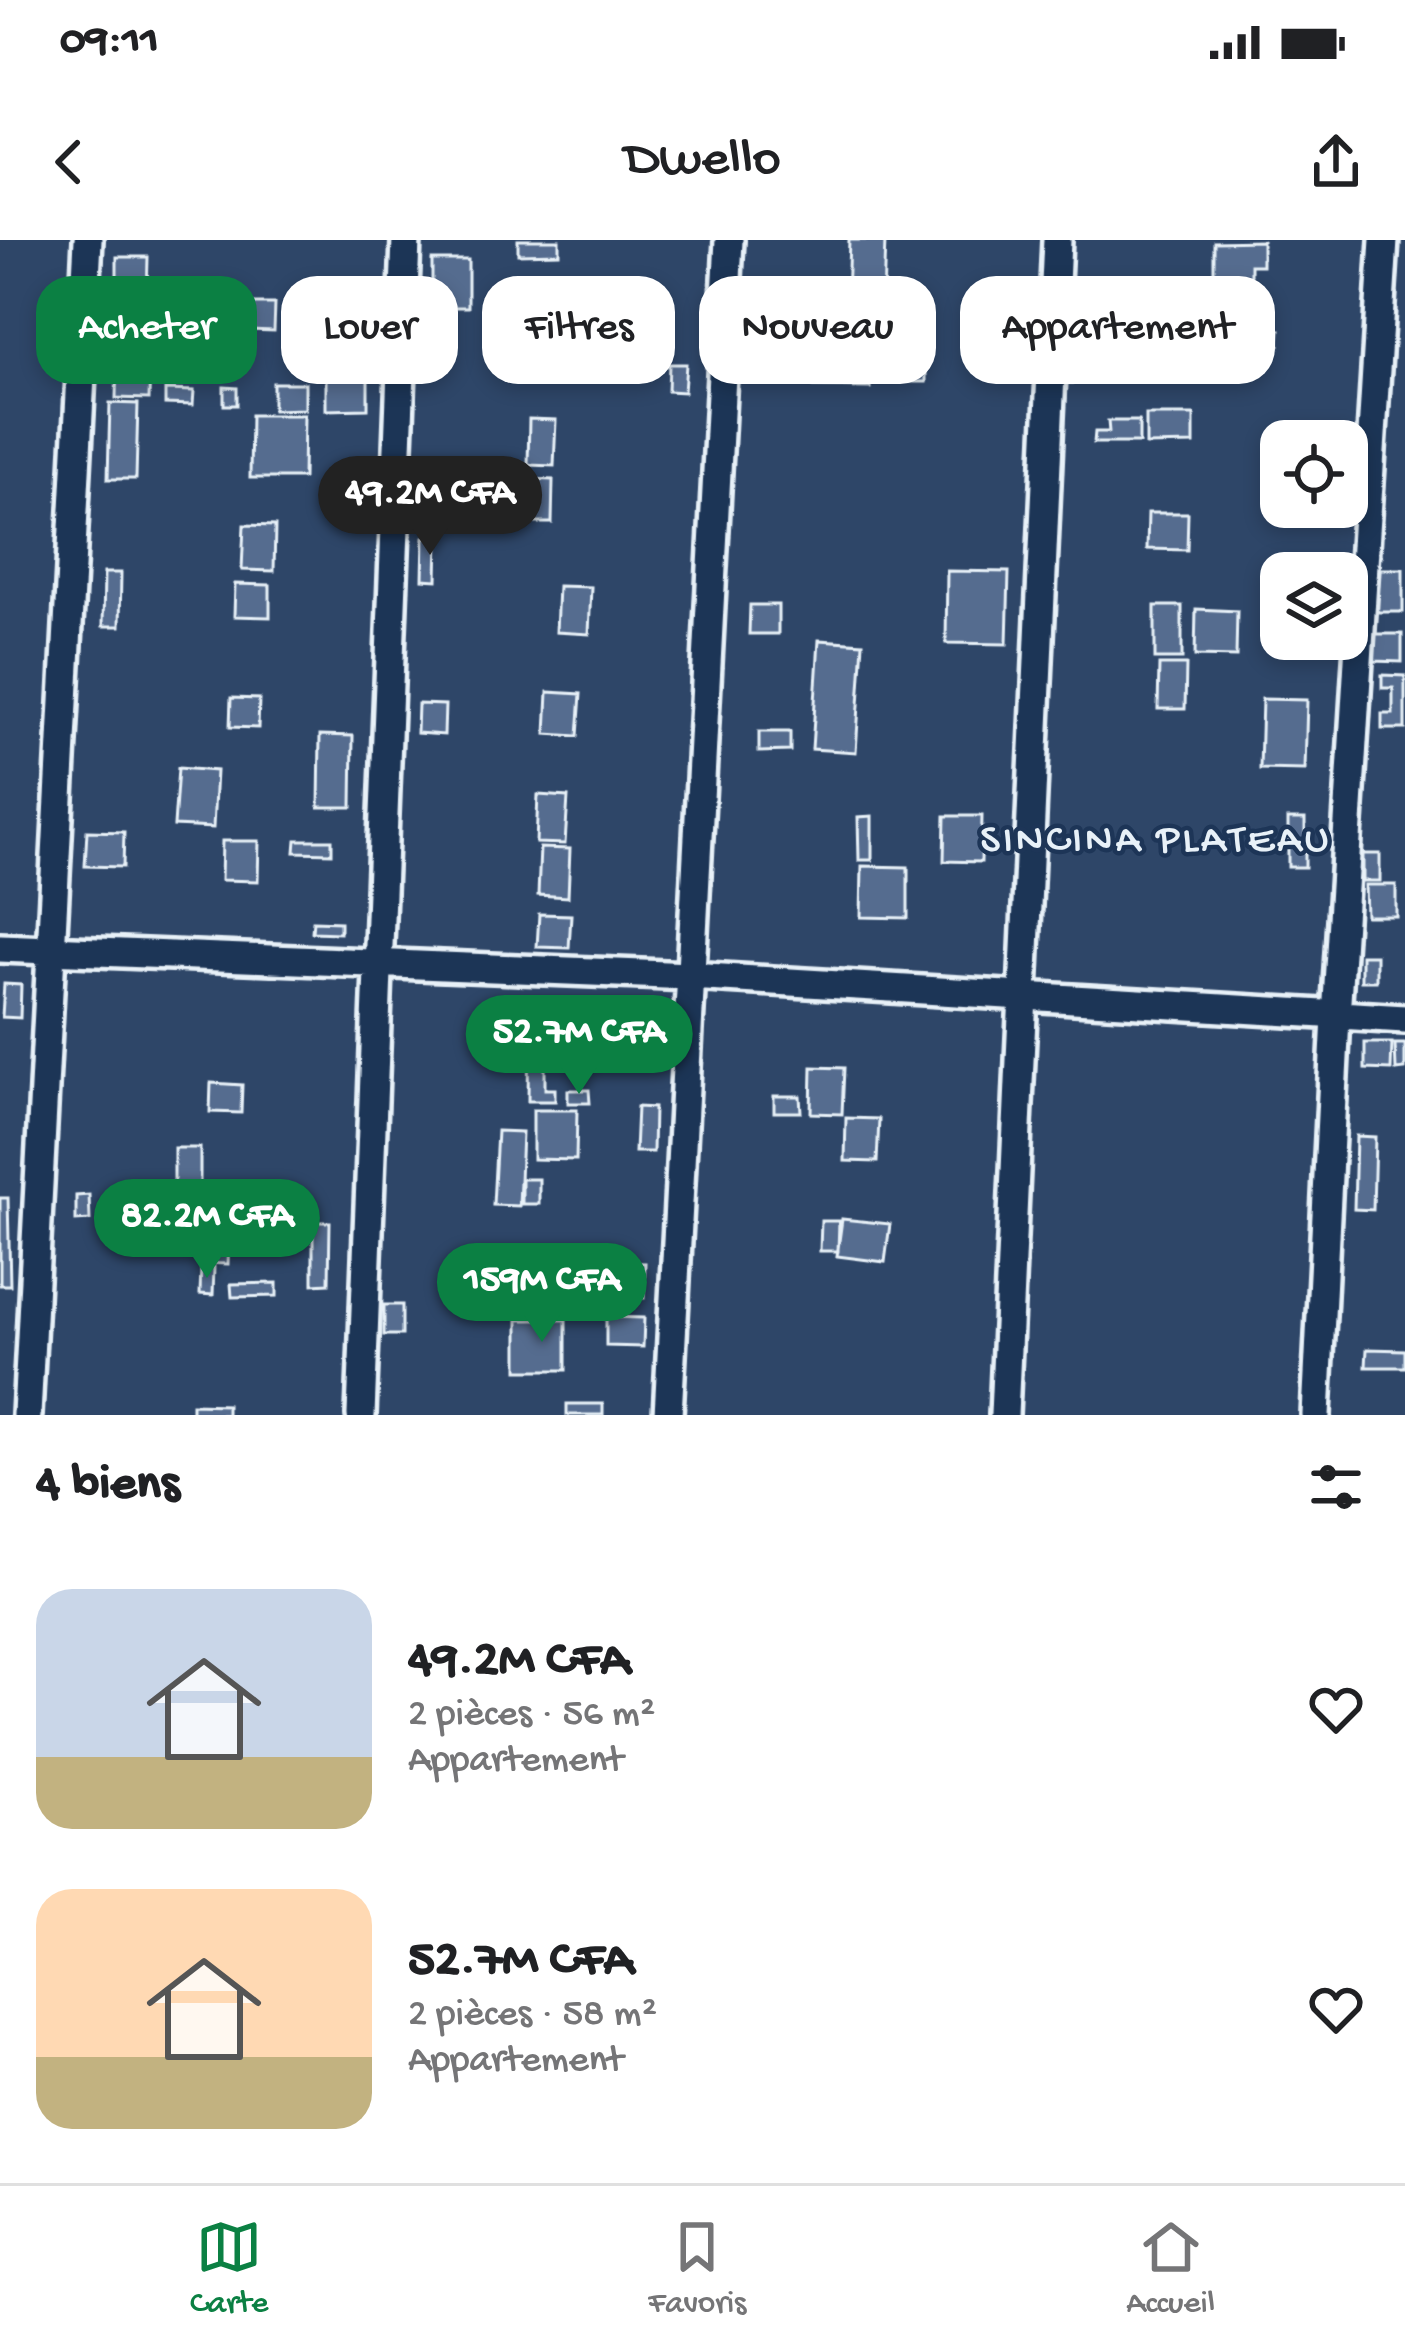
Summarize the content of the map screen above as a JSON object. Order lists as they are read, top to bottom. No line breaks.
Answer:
{"districts":["SINCINA PLATEAU"],"page":{"status":"09:11","header":"Dwello","chip":["Acheter","Louer","Filtres","Nouveau","Appartement"],"price":["49.2M CFA","52.7M CFA","82.2M CFA","159M CFA"],"heading":"4 biens","list":[{"name":"49.2M CFA","note":"2 pièces · 56 m² · Appartement"},{"name":"52.7M CFA","note":"2 pièces · 58 m² · Appartement"}],"tabs":["Carte","Favoris","Accueil"]}}
